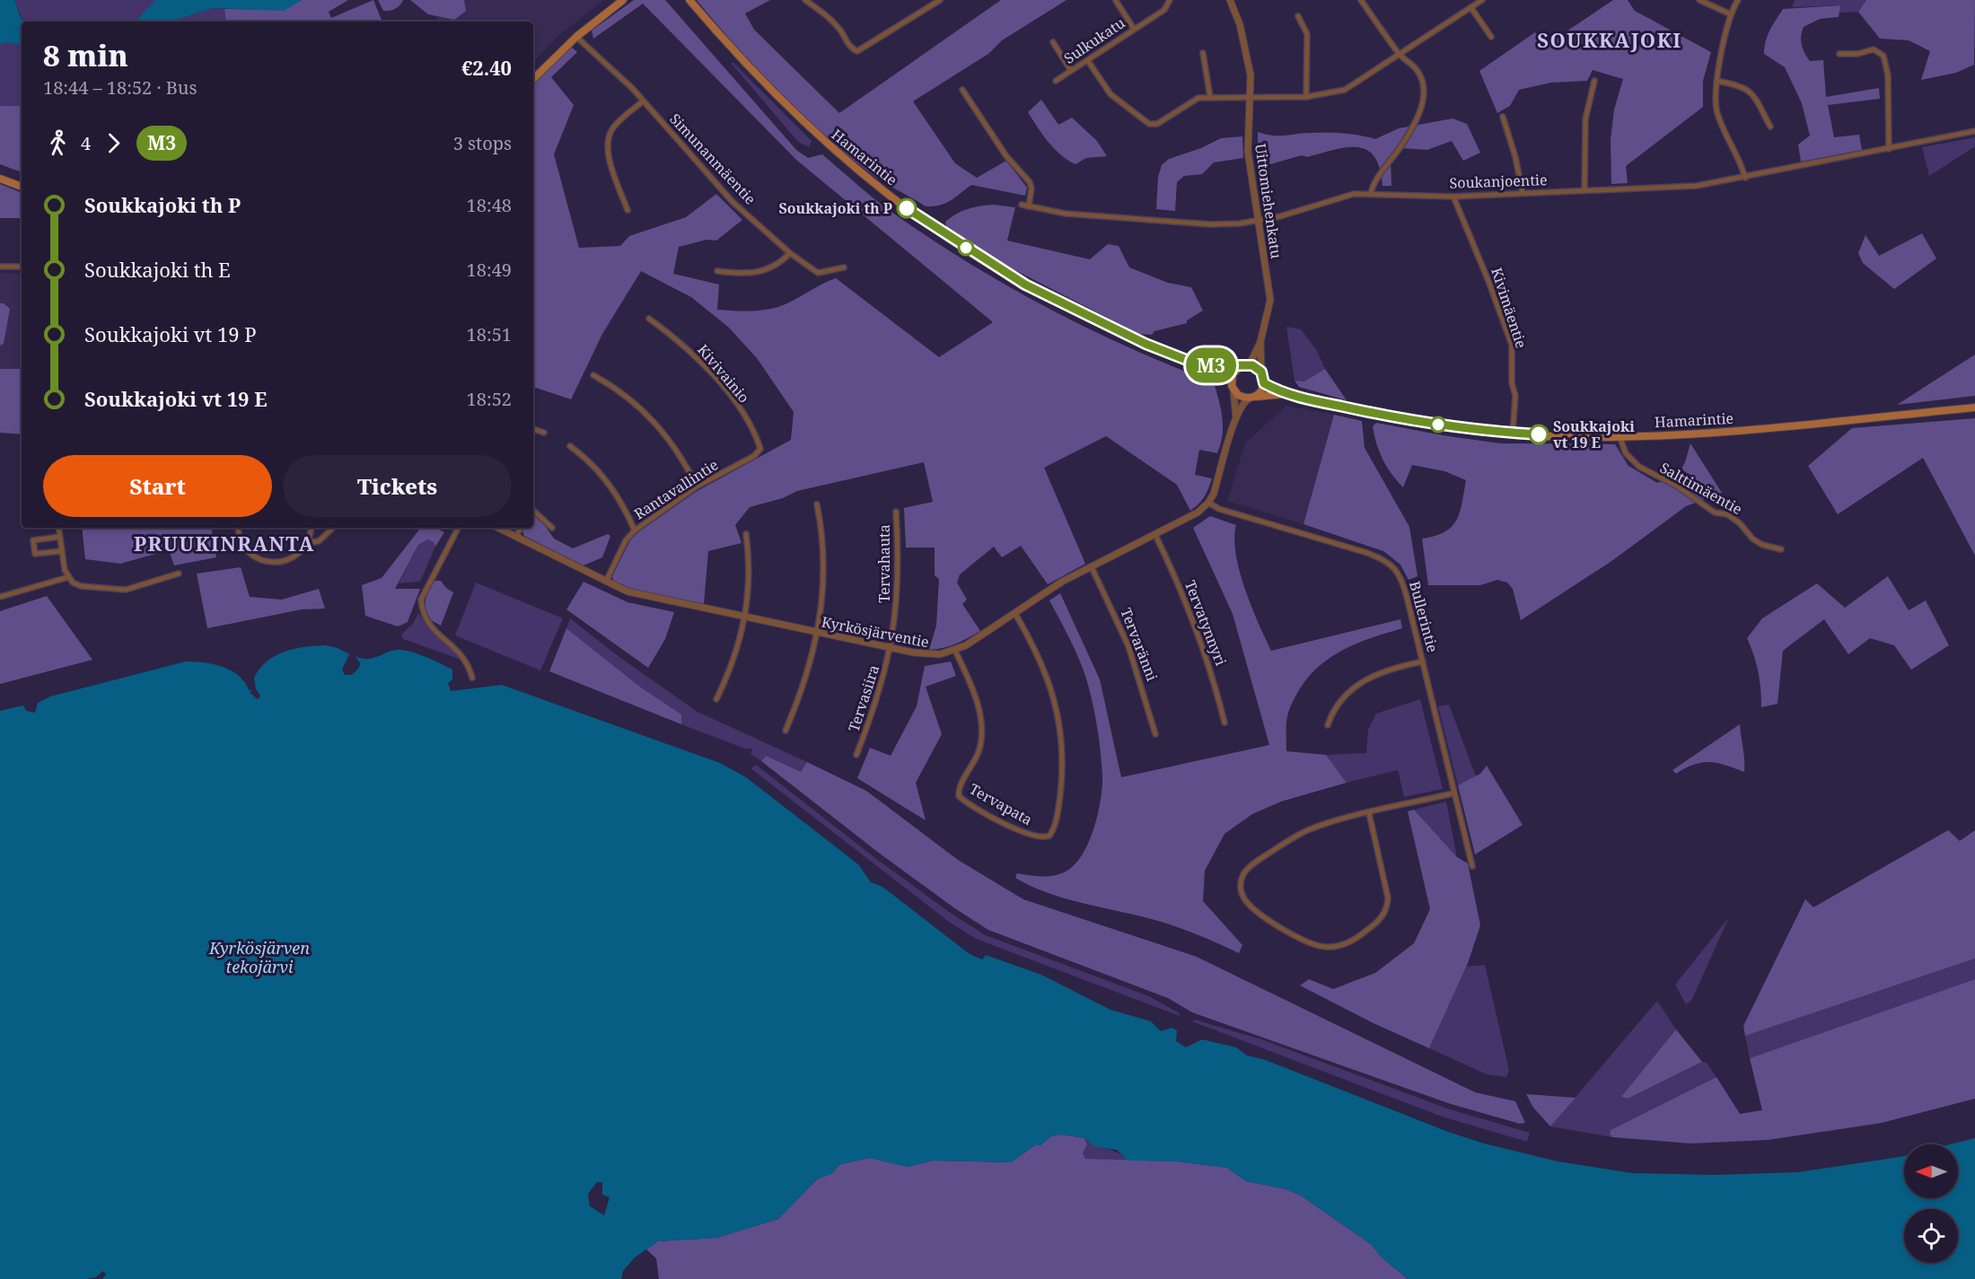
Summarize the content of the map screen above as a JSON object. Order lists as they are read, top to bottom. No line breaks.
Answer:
{"streets":{"main road":["Hamarintie"],"street":["Sulkukatu","Simunanmäentie","Soukanjoentie","Uittomiehenkatu","Kivimäentie","Kivivainio","Salttimäentie","Rantavallintie","Tervahauta","Bullerintie","Tervatynnyri","Kyrkösjärventie","Tervaränni","Tervasiira","Tervapata"]},"crossings":[["Hamarintie","Uittomiehenkatu"],["Hamarintie","Kivimäentie"],["Hamarintie","Salttimäentie"],["Soukanjoentie","Uittomiehenkatu"],["Soukanjoentie","Kivimäentie"],["Kivivainio","Rantavallintie"],["Rantavallintie","Kyrkösjärventie"],["Tervahauta","Kyrkösjärventie"],["Tervahauta","Tervasiira"],["Bullerintie","Kyrkösjärventie"],["Tervatynnyri","Kyrkösjärventie"],["Kyrkösjärventie","Tervaränni"],["Kyrkösjärventie","Tervasiira"],["Kyrkösjärventie","Tervapata"]],"districts":["SOUKKAJOKI","PRUUKINRANTA"],"water":["Kyrkösjärven tekojärvi"],"places":["Soukkajoki th P","Soukkajoki vt 19 E"],"lines":["bus line M3"],"north":"left","page":{"on_map":"M3","heading":["8 min","18:44 – 18:52 · Bus","€2.40"],"legs":["4","M3","3 stops"],"list":[{"name":"Soukkajoki th P","value":"18:48"},{"name":"Soukkajoki th E","value":"18:49"},{"name":"Soukkajoki vt 19 P","value":"18:51"},{"name":"Soukkajoki vt 19 E","value":"18:52"}],"buttons":["Start","Tickets"]}}
